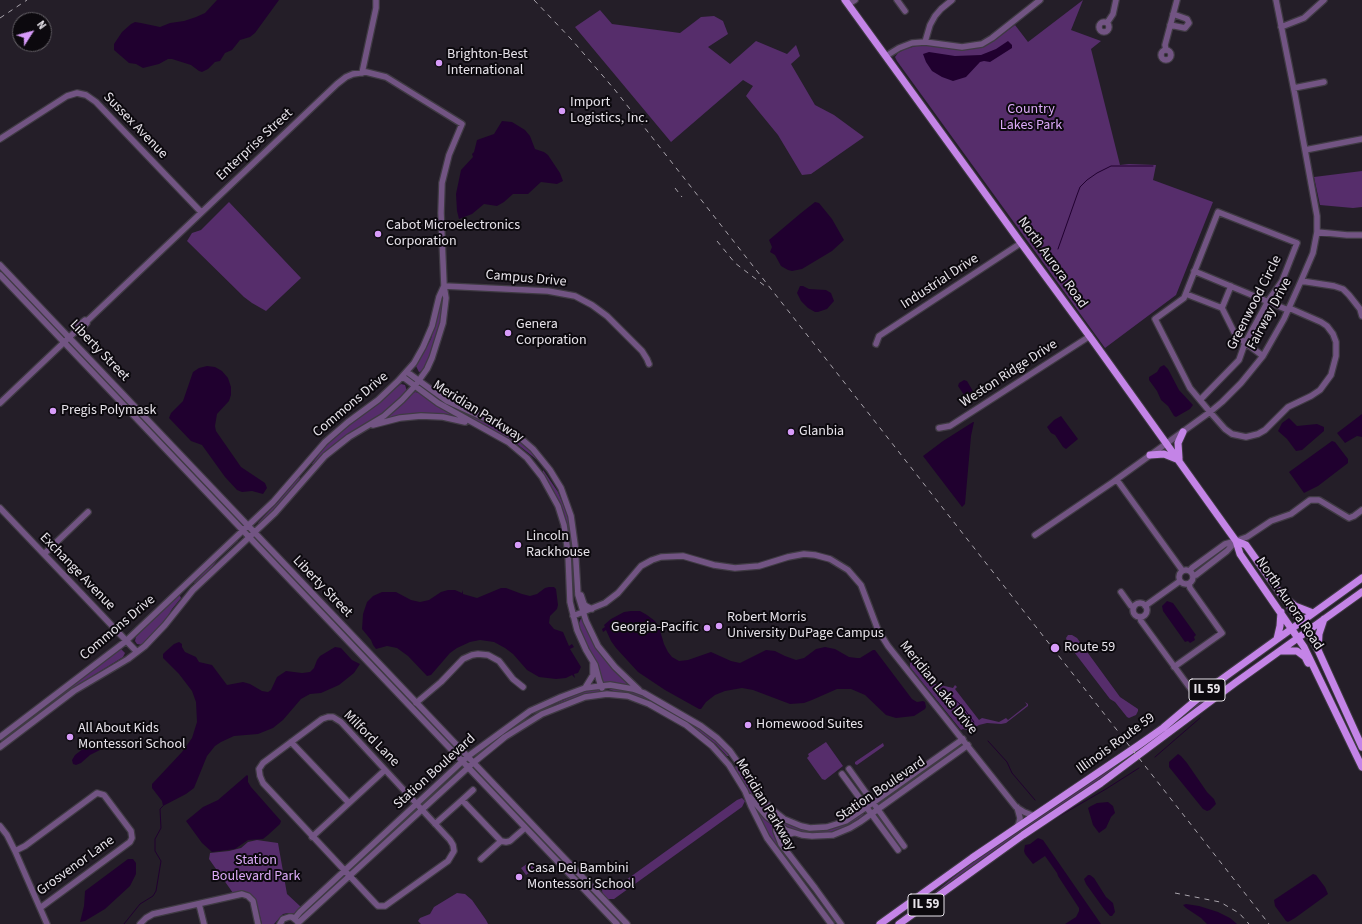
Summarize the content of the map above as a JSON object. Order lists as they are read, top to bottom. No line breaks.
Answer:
{"streets":{"main road":["North Aurora Road","IL 59","Illinois Route 59"],"street":["Sussex Avenue","Enterprise Street","Campus Drive","Industrial Drive","Greenwood Circle","Fairway Drive","Liberty Street","Weston Ridge Drive","Commons Drive","Meridian Parkway","Exchange Avenue","Meridian Lake Drive","Milford Lane","Station Boulevard","Grosvenor Lane"]},"crossings":[["Sussex Avenue","Enterprise Street"],["Enterprise Street","Liberty Street"],["North Aurora Road","Industrial Drive"],["North Aurora Road","Fairway Drive"],["North Aurora Road","Weston Ridge Drive"],["North Aurora Road","Illinois Route 59"],["Campus Drive","Commons Drive"],["Greenwood Circle","Fairway Drive"],["Liberty Street","Commons Drive"],["Liberty Street","Station Boulevard"],["Commons Drive","Meridian Parkway"],["Commons Drive","Exchange Avenue"],["Meridian Parkway","Meridian Lake Drive"],["Meridian Parkway","Station Boulevard"],["Meridian Lake Drive","Illinois Route 59"],["Meridian Lake Drive","Station Boulevard"],["Milford Lane","Station Boulevard"]],"parks":["Country Lakes Park","Station Boulevard Park"],"places":["Brighton-Best International","Import Logistics, Inc.","Cabot Microelectronics Corporation","Genera Corporation","Pregis Polymask","Glanbia","Lincoln Rackhouse","Robert Morris University DuPage Campus","Georgia-Pacific","Route 59","Homewood Suites","All About Kids Montessori School","Casa Dei Bambini Montessori School"],"north":"top right"}
